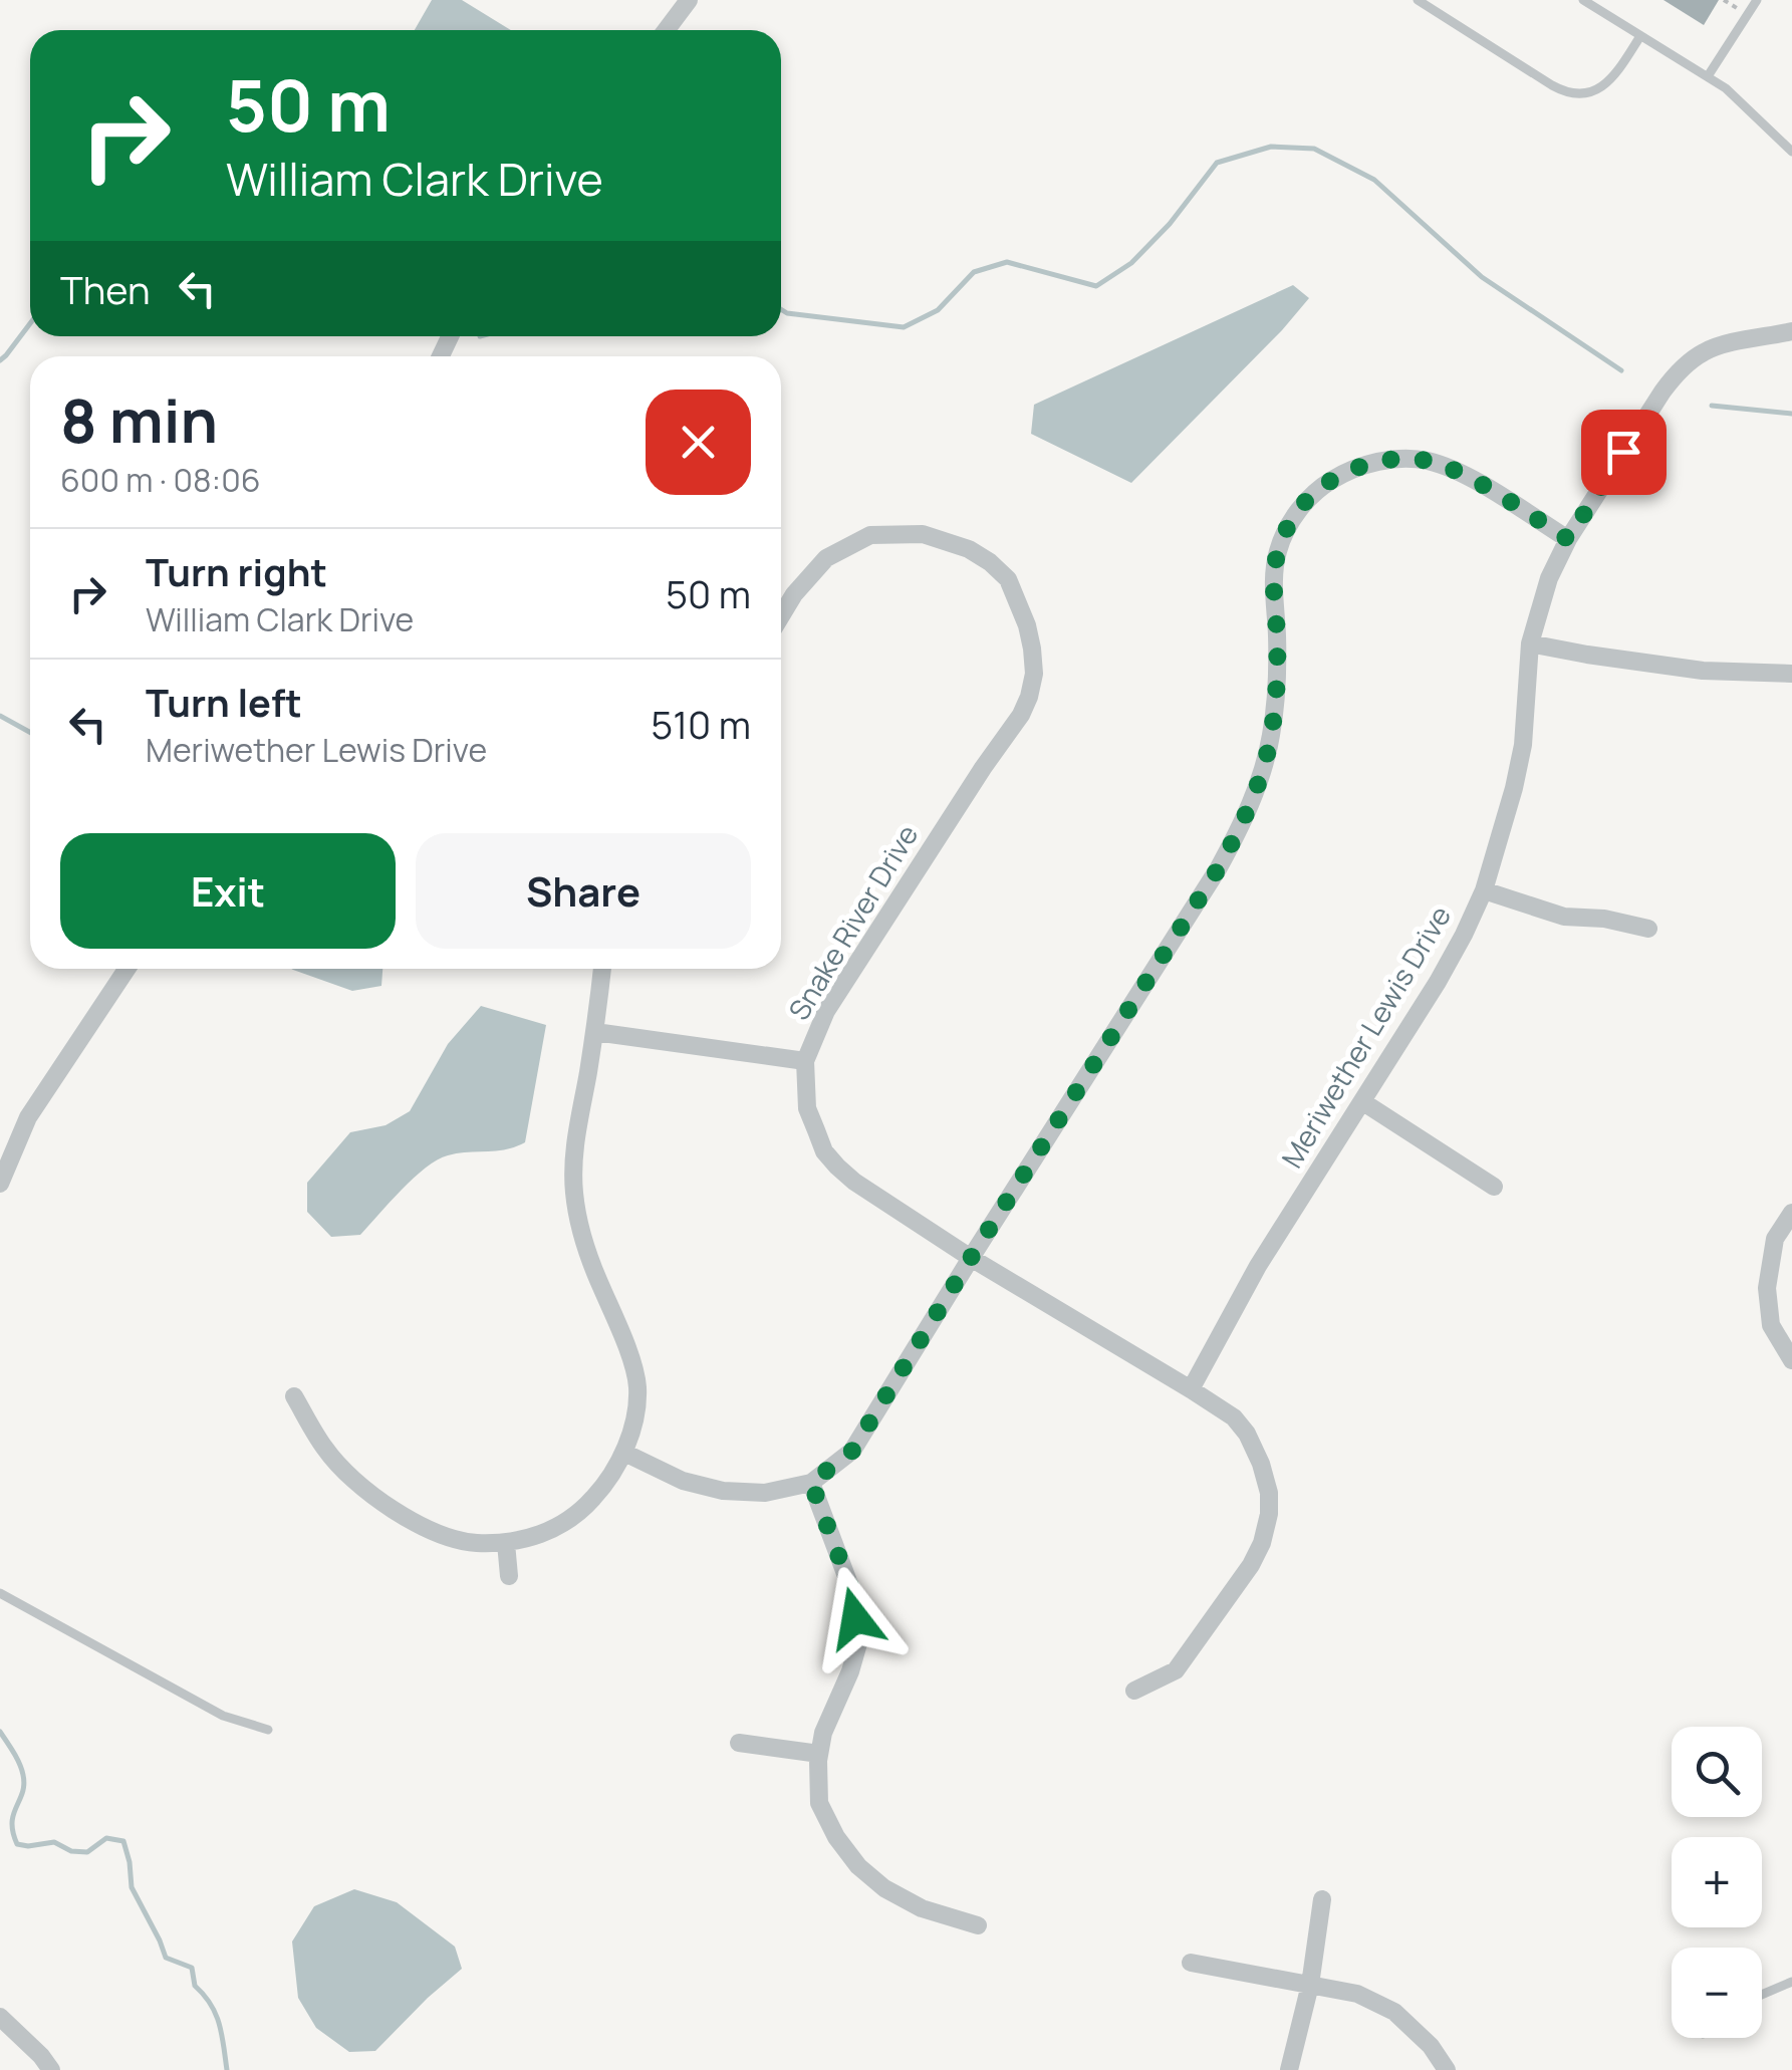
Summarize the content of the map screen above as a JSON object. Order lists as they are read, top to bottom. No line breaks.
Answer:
{"streets":{"street":["Snake River Drive","Meriwether Lewis Drive"]},"crossings":[["Snake River Drive","Meriwether Lewis Drive"]],"page":{"turn":["50 m","William Clark Drive"],"then":"Then","heading":["8 min","600 m · 08:06"],"list":[{"name":"Turn right","note":"William Clark Drive","value":"50 m"},{"name":"Turn left","note":"Meriwether Lewis Drive","value":"510 m"}],"buttons":["Exit","Share"],"map_buttons":["+","−"]}}
